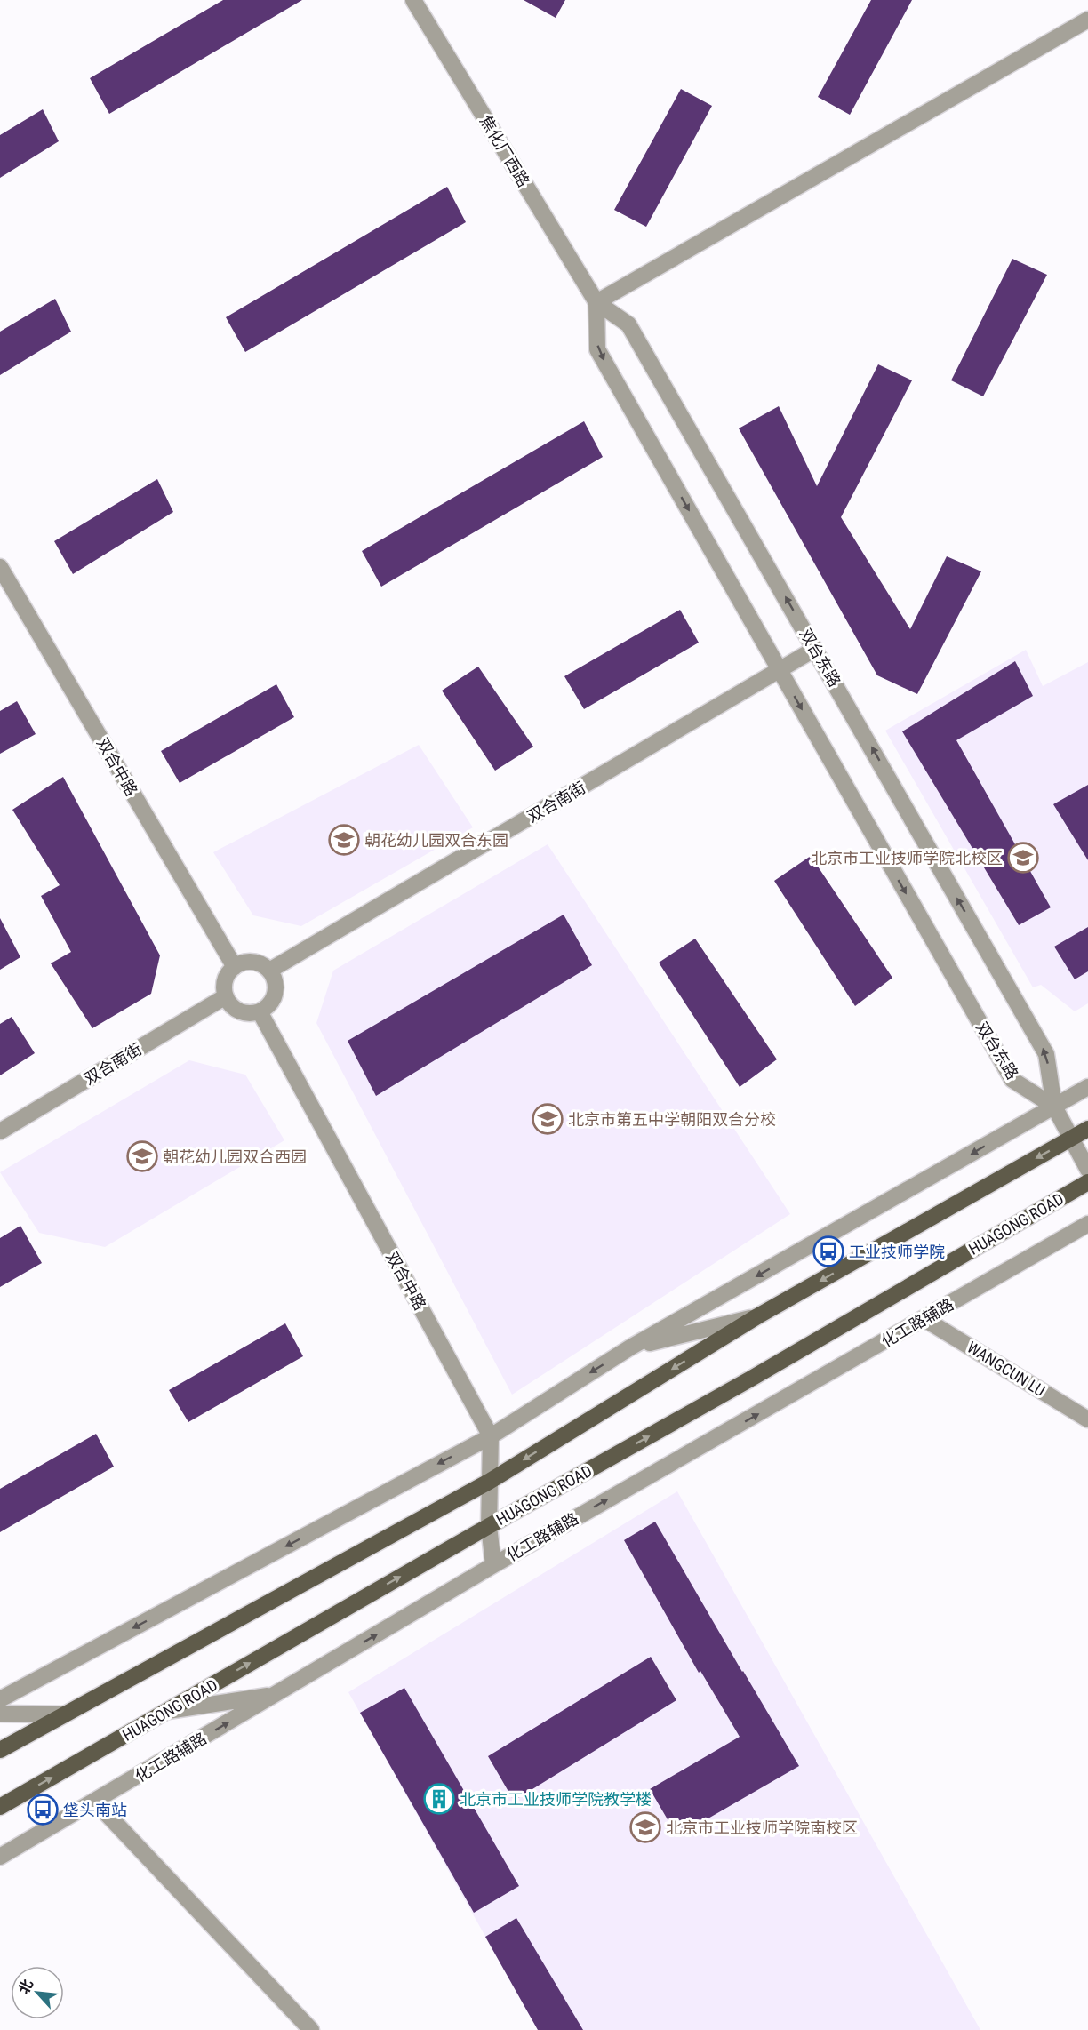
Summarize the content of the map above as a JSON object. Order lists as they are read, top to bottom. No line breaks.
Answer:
{"streets":{"main road":["HUAGONG ROAD"],"street":["焦化厂西路","双台东路","双合中路","双合南街","化工路辅路","WANGCUN LU"]},"crossings":[["焦化厂西路","双台东路"],["双台东路","双合南街"],["双合中路","双合南街"],["化工路辅路","WANGCUN LU"]],"places":{"school or university":["朝花幼儿园双合东园","北京市工业技师学院北校区","北京市第五中学朝阳双合分校","朝花幼儿园双合西园","北京市工业技师学院南校区"],"bus stop":["工业技师学院","垡头南站"],"building":["北京市工业技师学院教学楼"]},"north":"top left"}
